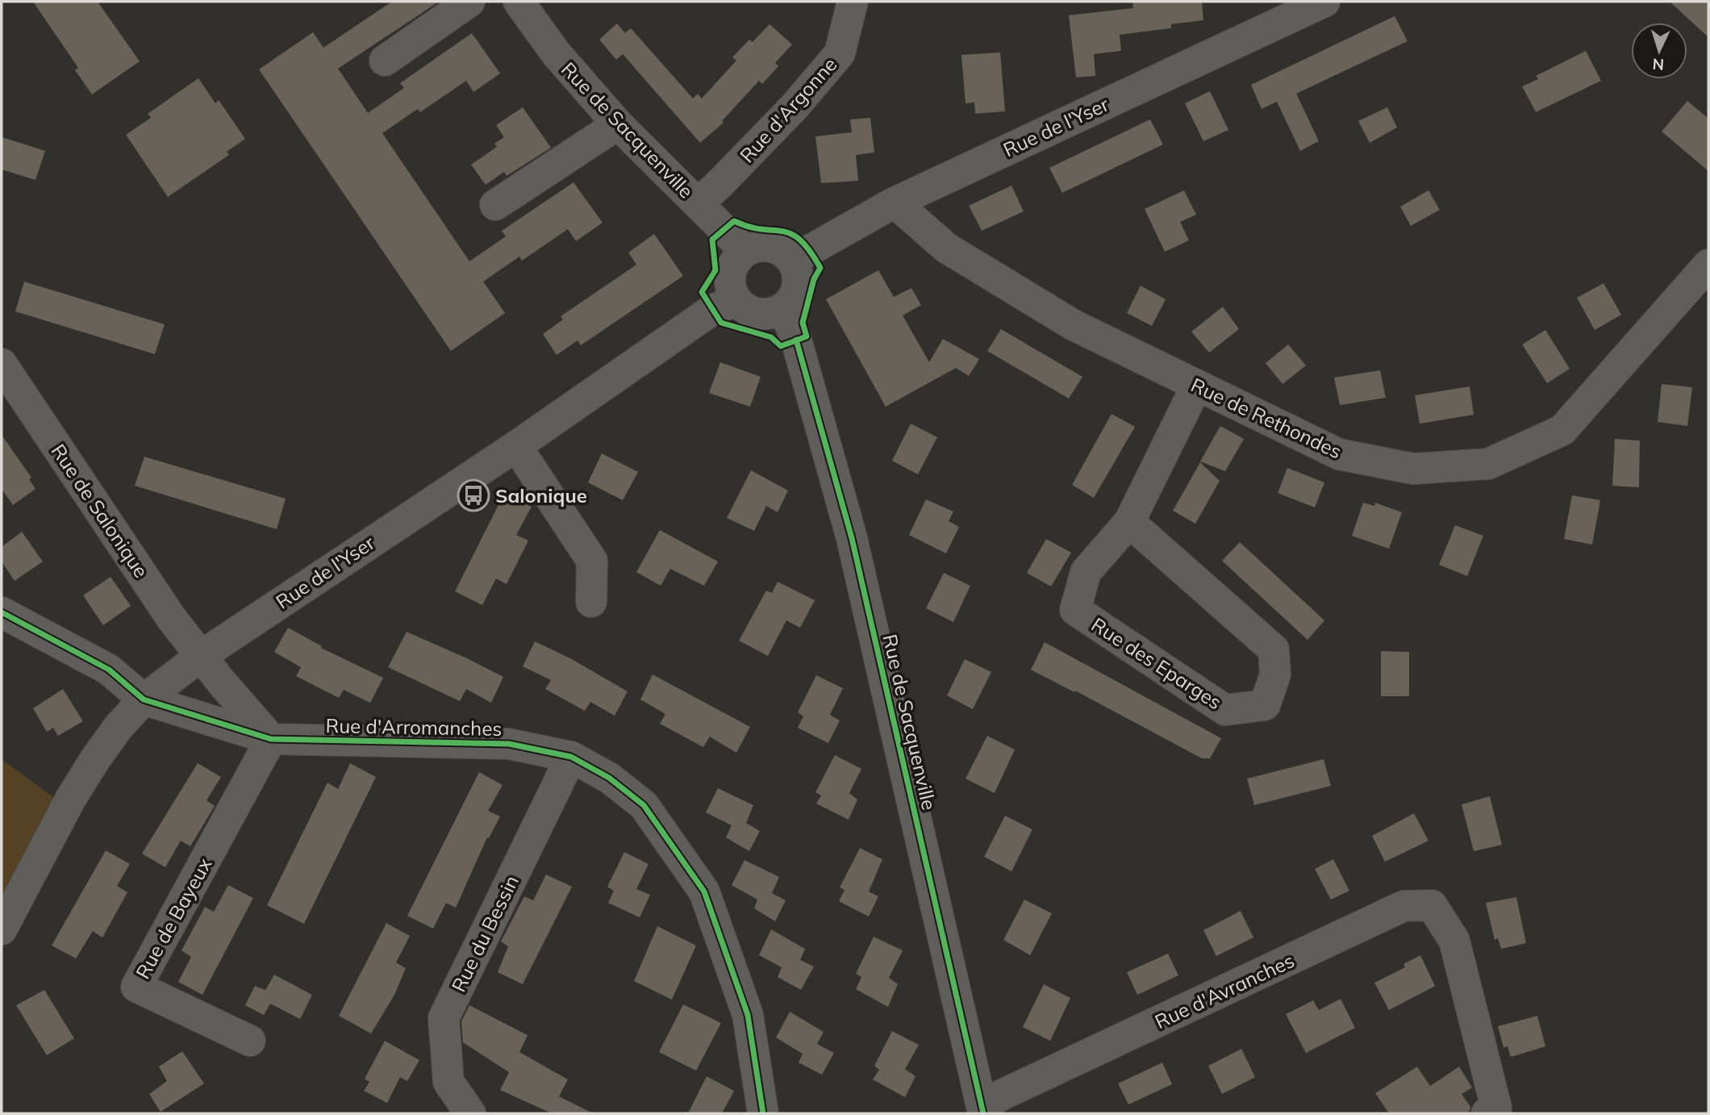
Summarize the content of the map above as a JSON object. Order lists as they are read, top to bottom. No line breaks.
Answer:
{"streets":{"street":["Rue d'Argonne","Rue de l'Yser","Rue de Sacquenville","Rue de Rethondes","Rue de Salonique","Rue des Eparges","Rue d'Arromanches","Rue de Bayeux","Rue du Bessin","Rue d'Avranches"]},"crossings":[["Rue d'Argonne","Rue de Sacquenville"],["Rue de l'Yser","Rue de Sacquenville"],["Rue de l'Yser","Rue de Rethondes"],["Rue de l'Yser","Rue de Salonique"],["Rue de l'Yser","Rue d'Arromanches"],["Rue de Sacquenville","Rue d'Avranches"],["Rue de Rethondes","Rue des Eparges"],["Rue de Salonique","Rue d'Arromanches"],["Rue de Salonique","Rue de Bayeux"],["Rue d'Arromanches","Rue de Bayeux"],["Rue d'Arromanches","Rue du Bessin"]],"places":{"bus stop":["Salonique"]},"north":"bottom"}
